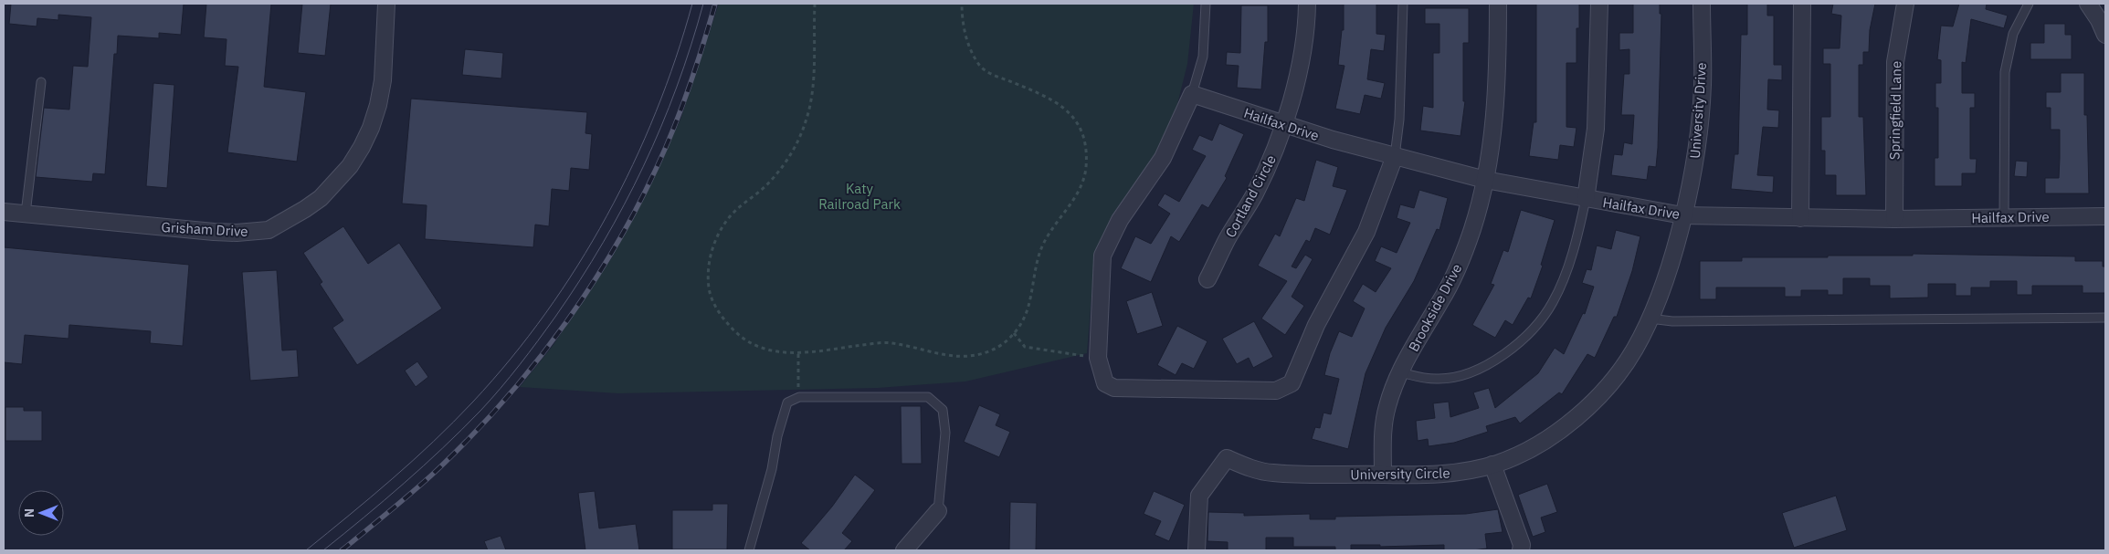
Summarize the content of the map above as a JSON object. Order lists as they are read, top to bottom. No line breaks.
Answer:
{"streets":{"street":["University Drive","Springfield Lane","Hailfax Drive","Cortland Circle","Grisham Drive","Brookside Drive","University Circle"]},"crossings":[["University Drive","Hailfax Drive"],["University Drive","University Circle"],["Springfield Lane","Hailfax Drive"],["Hailfax Drive","Cortland Circle"],["Hailfax Drive","Brookside Drive"],["Hailfax Drive","University Circle"],["Brookside Drive","University Circle"]],"parks":["Katy Railroad Park"],"north":"left"}
